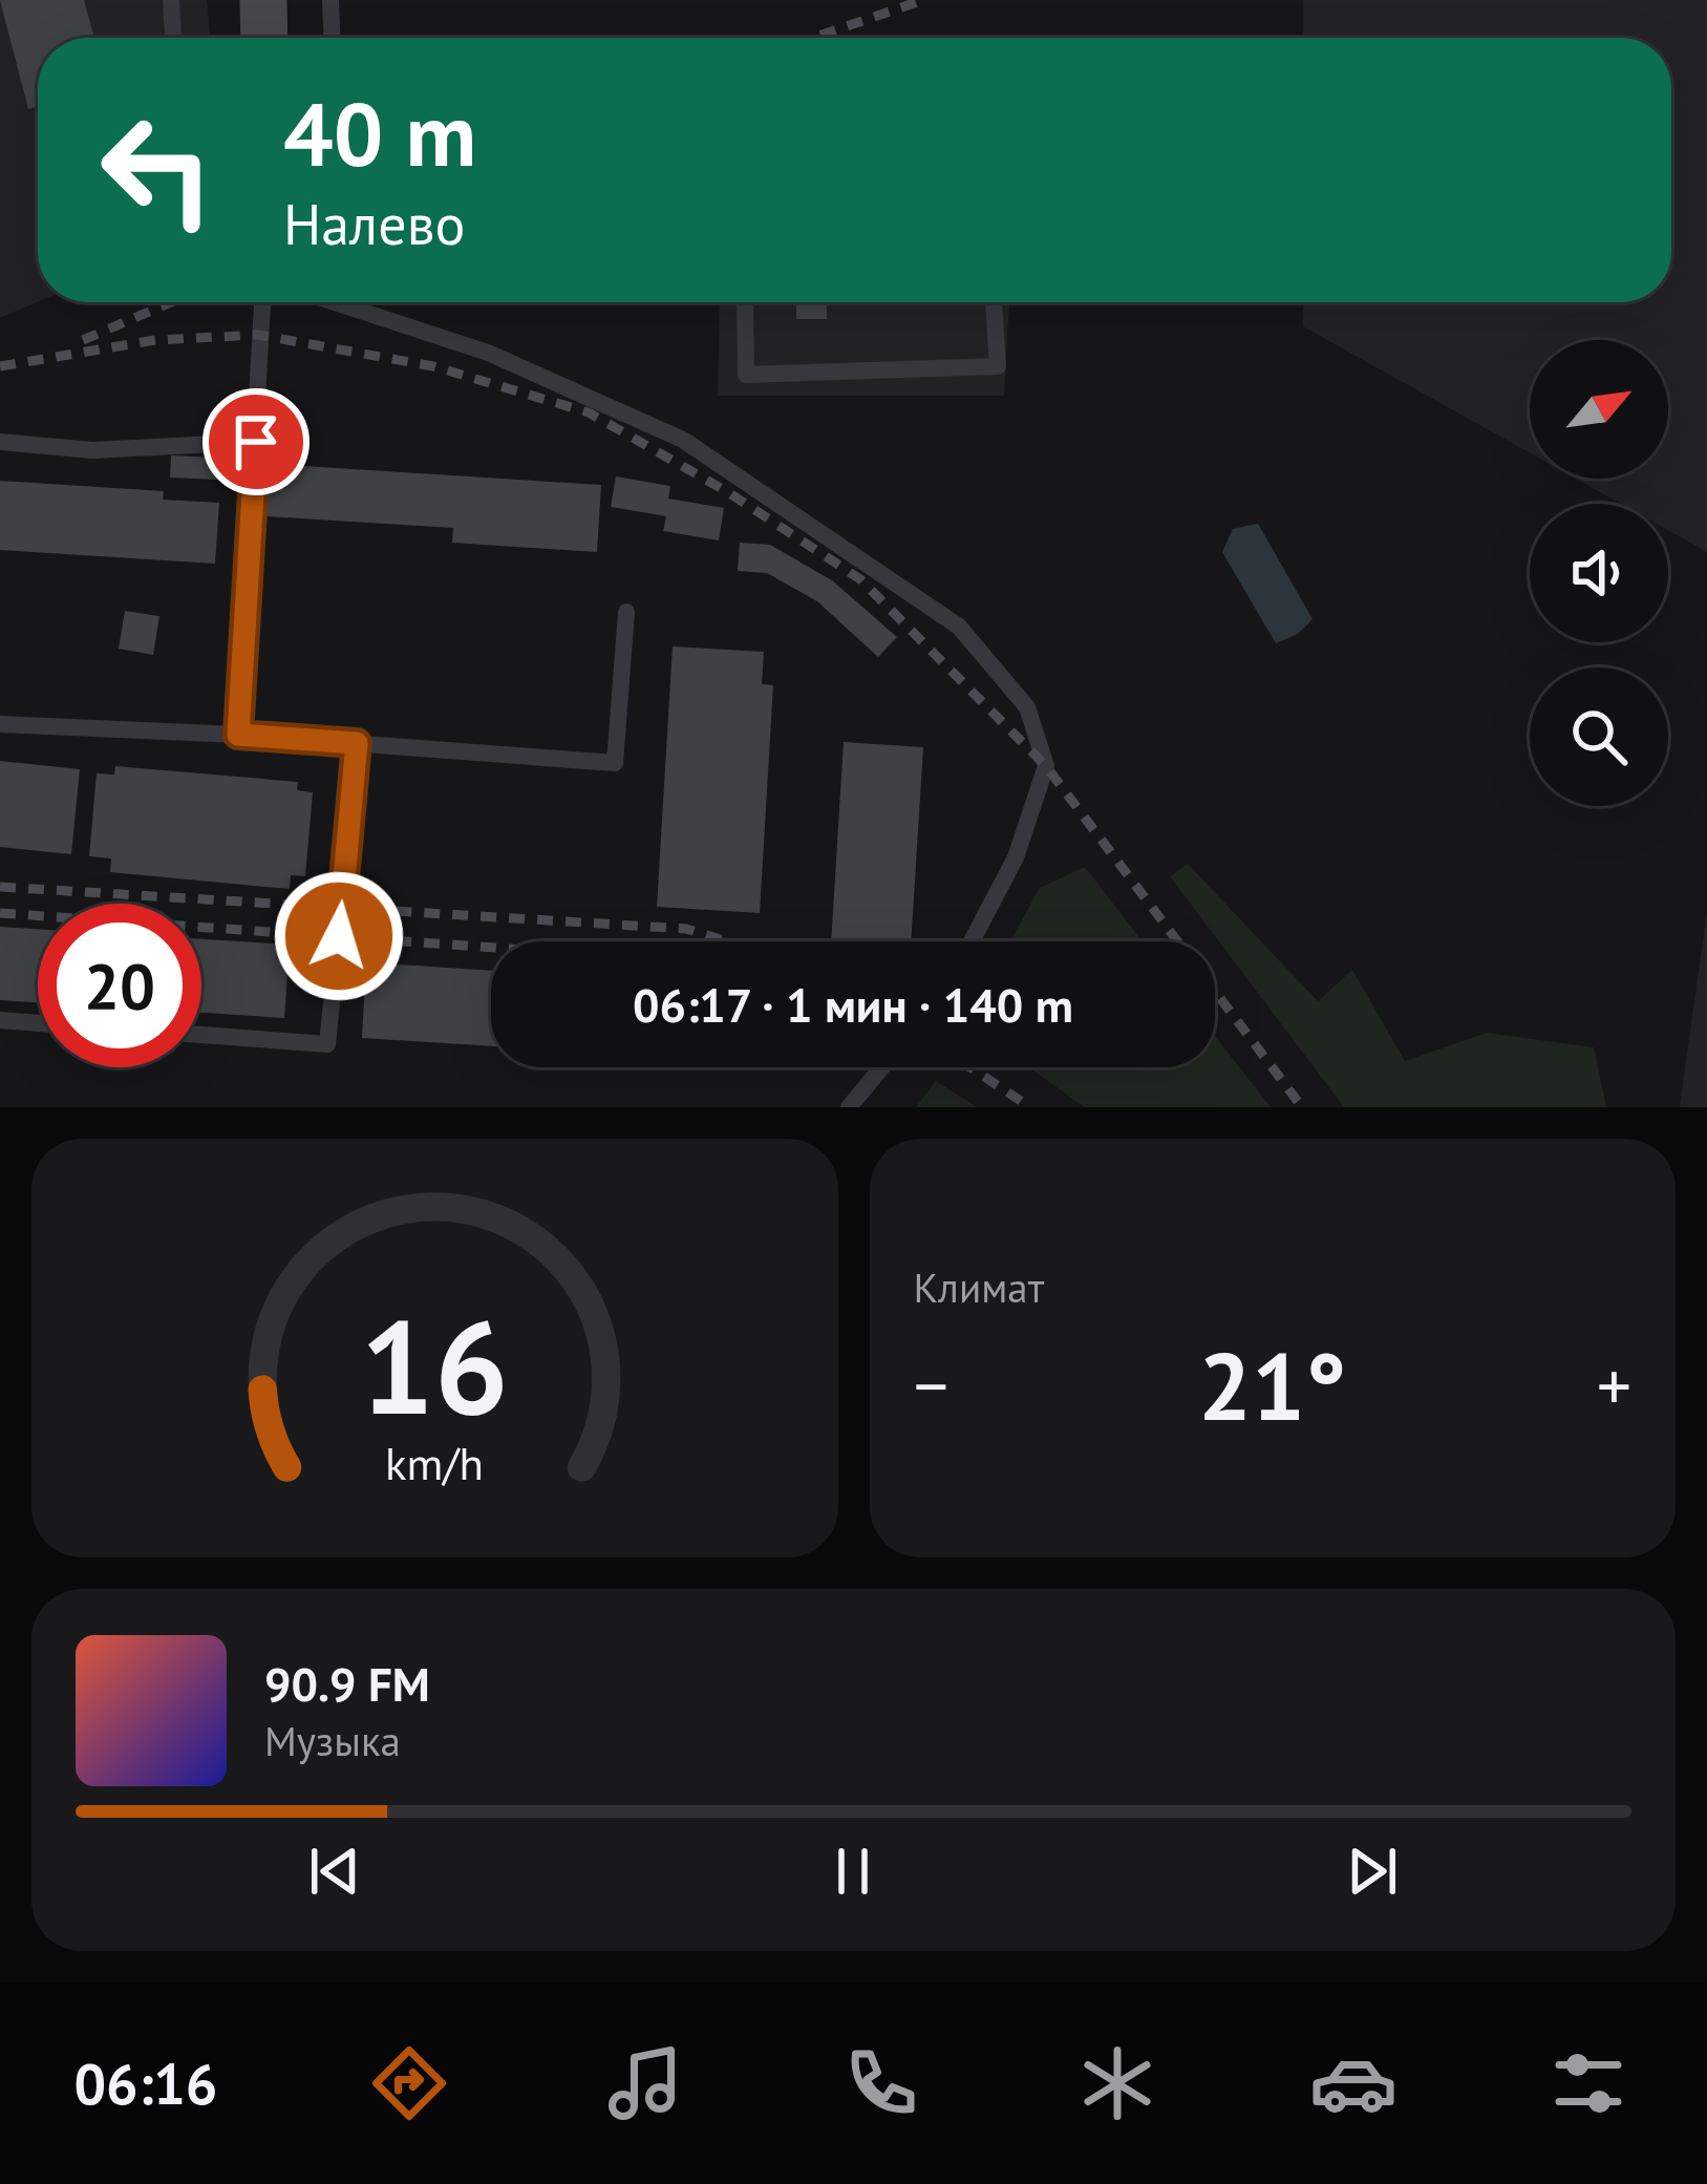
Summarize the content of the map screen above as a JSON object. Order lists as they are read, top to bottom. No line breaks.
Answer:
{"north":"top right","page":{"turn":["40 m","Налево"],"limit":"20","trip":"06:17 · 1 мин · 140 m","tile":"Климат","heat":["−","21°","+"],"song":["90.9 FM","Музыка"],"tabs":"06:16","gauge":["16","km/h"]}}
